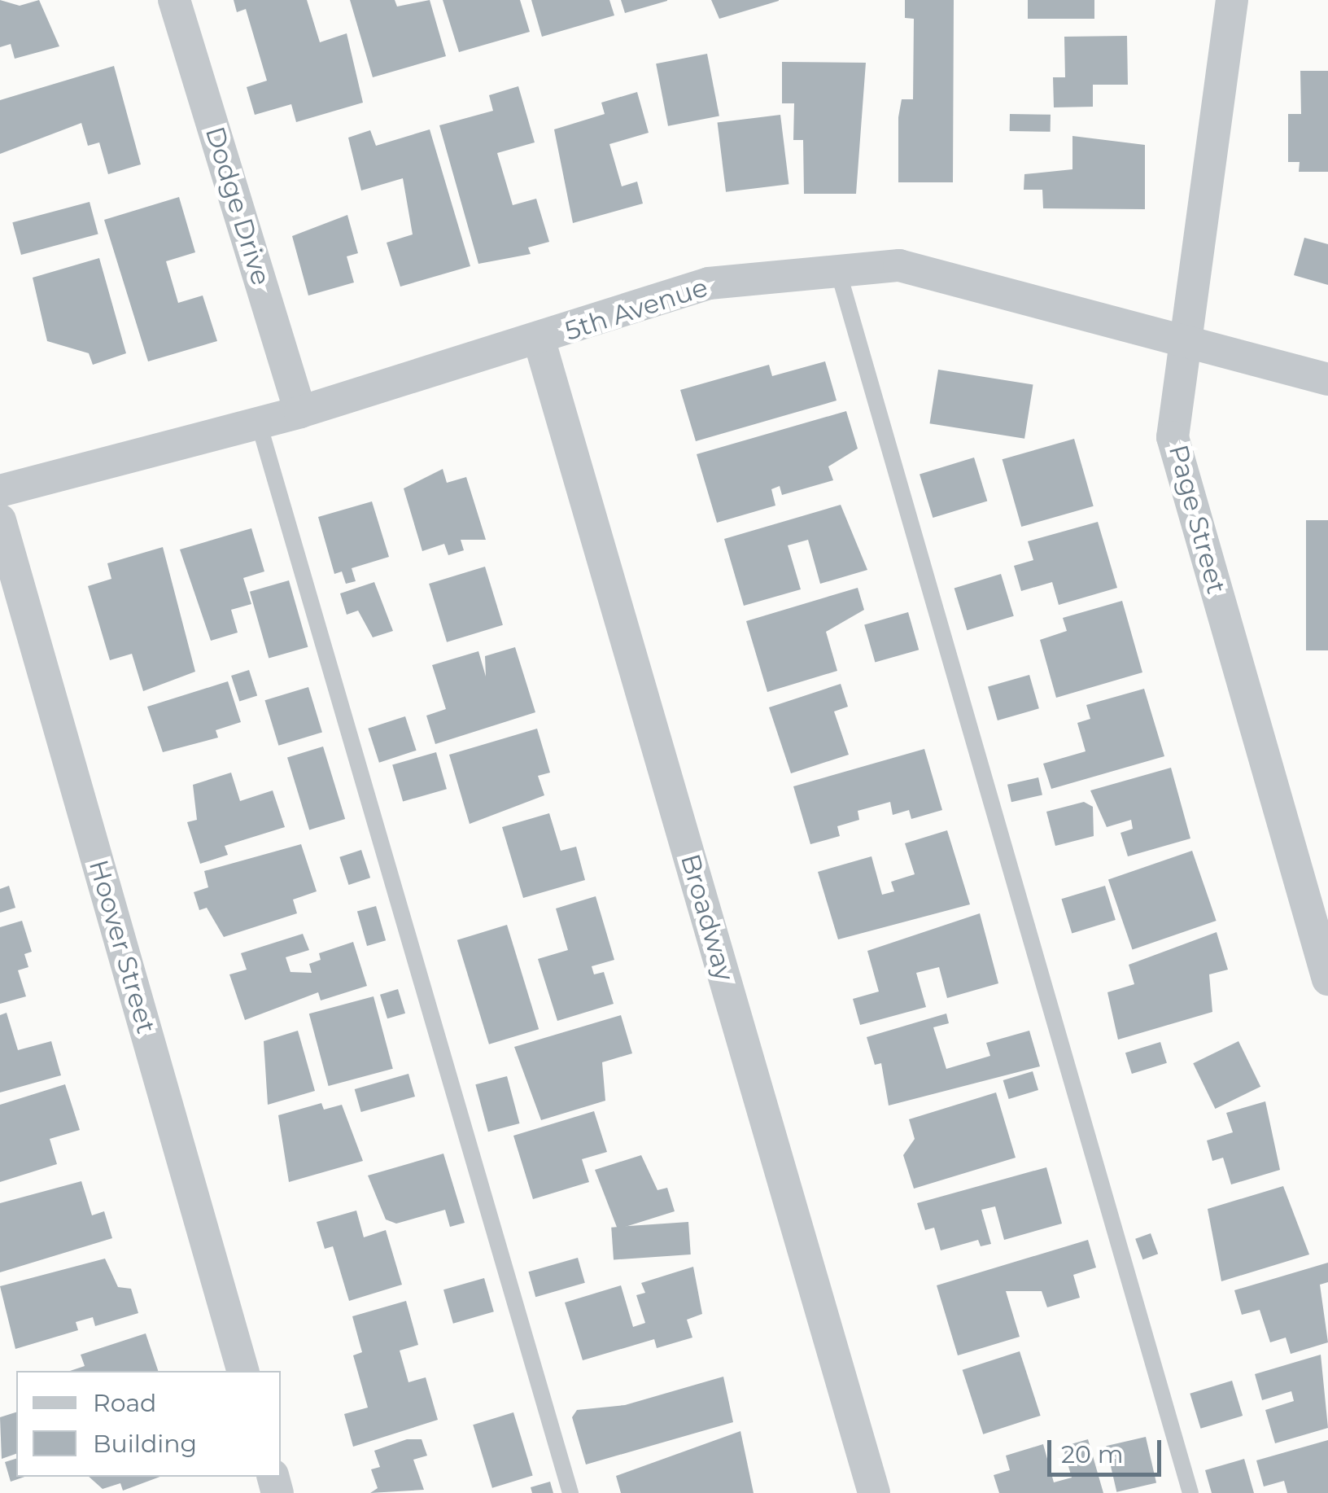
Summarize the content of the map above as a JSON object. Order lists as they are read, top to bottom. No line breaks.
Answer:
{"streets":{"street":["Dodge Drive","5th Avenue","Page Street","Broadway","Hoover Street"]},"crossings":[["Dodge Drive","5th Avenue"],["5th Avenue","Page Street"],["5th Avenue","Broadway"]],"legend":["Road","Building"],"scale_bar":"20 m"}
